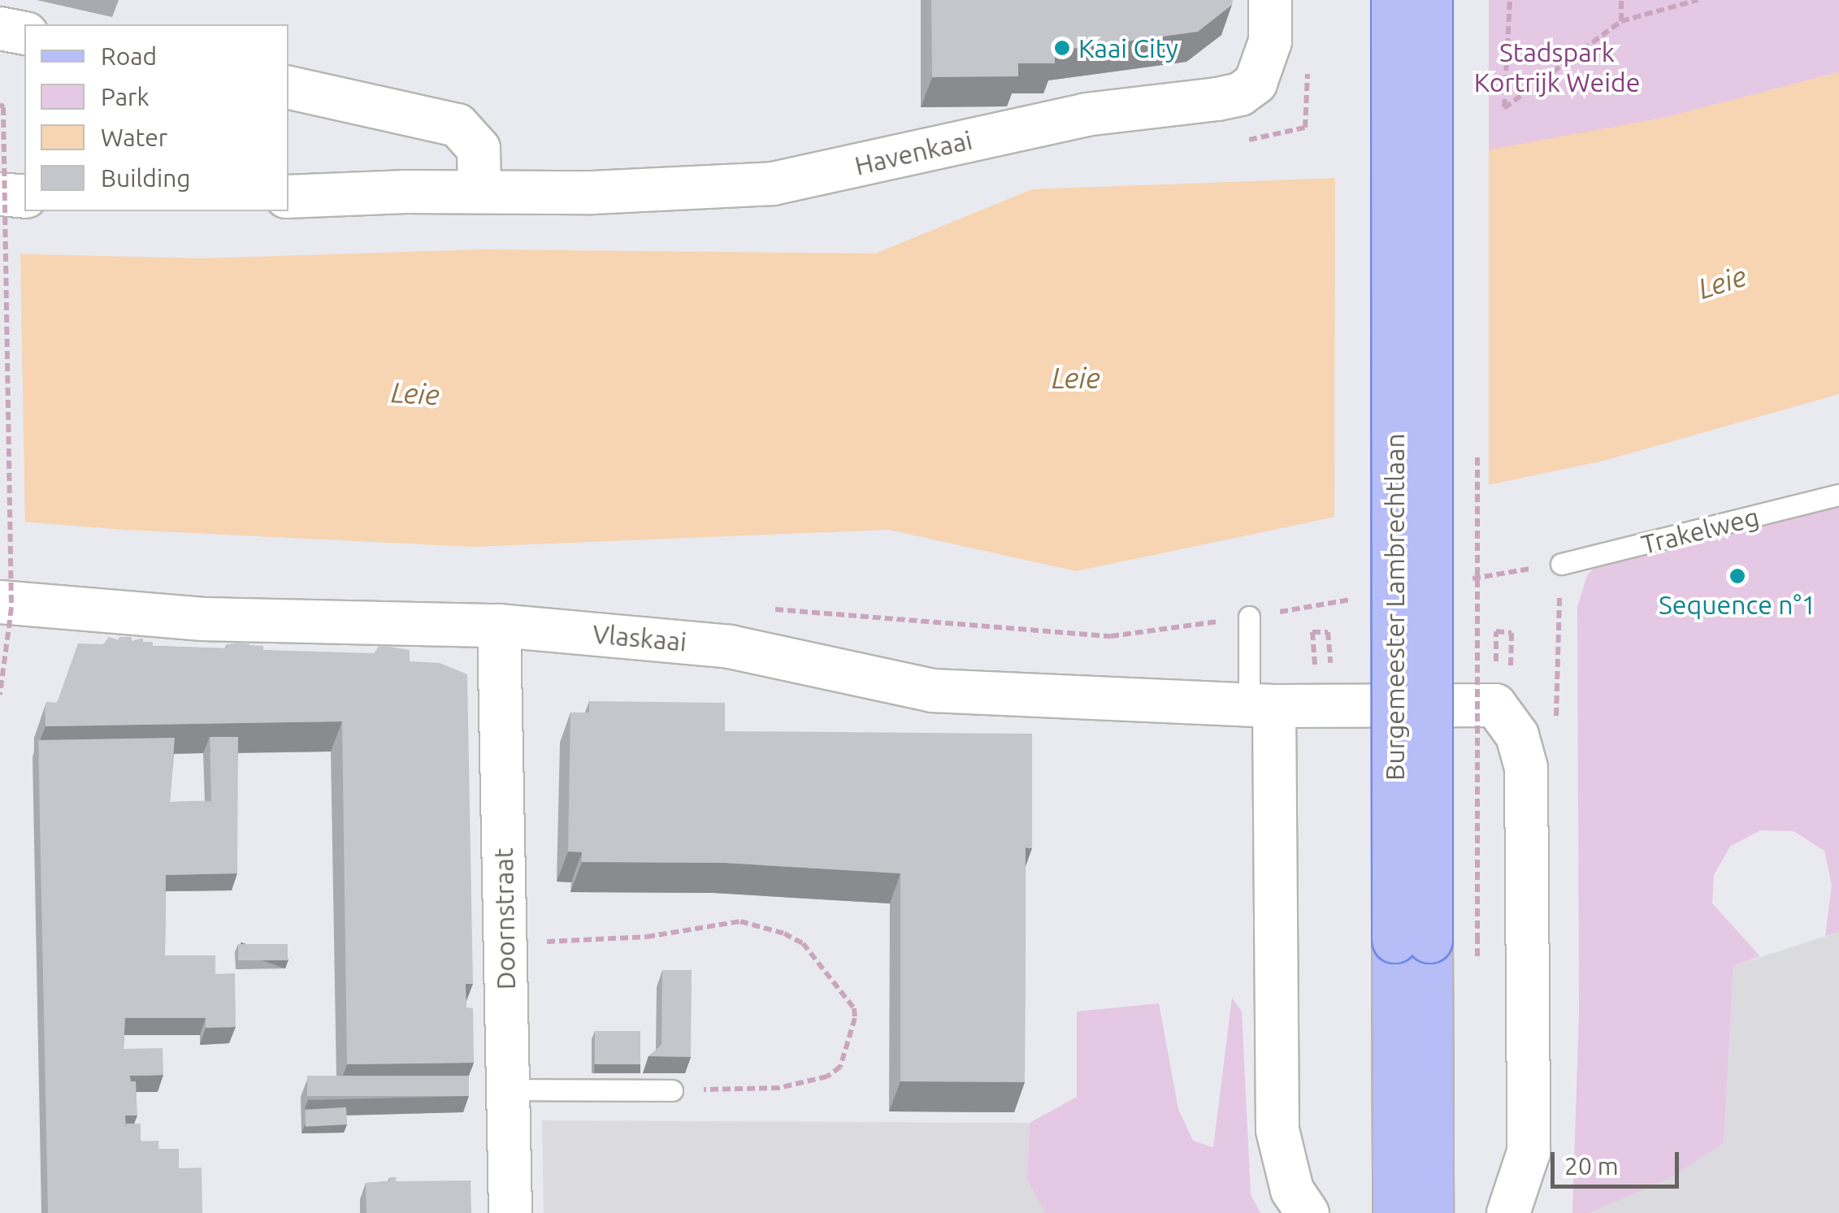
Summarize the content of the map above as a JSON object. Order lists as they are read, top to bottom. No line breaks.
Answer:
{"streets":{"main road":["Burgemeester Lambrechtlaan"],"street":["Havenkaai","Vlaskaai","Doornstraat"],"lane":["Trakelweg"]},"crossings":[["Vlaskaai","Doornstraat"]],"water":["Leie"],"parks":["Stadspark Kortrijk Weide"],"places":["Kaai City","Sequence n°1"],"legend":["Road","Park","Water","Building"],"scale_bar":"20 m"}
